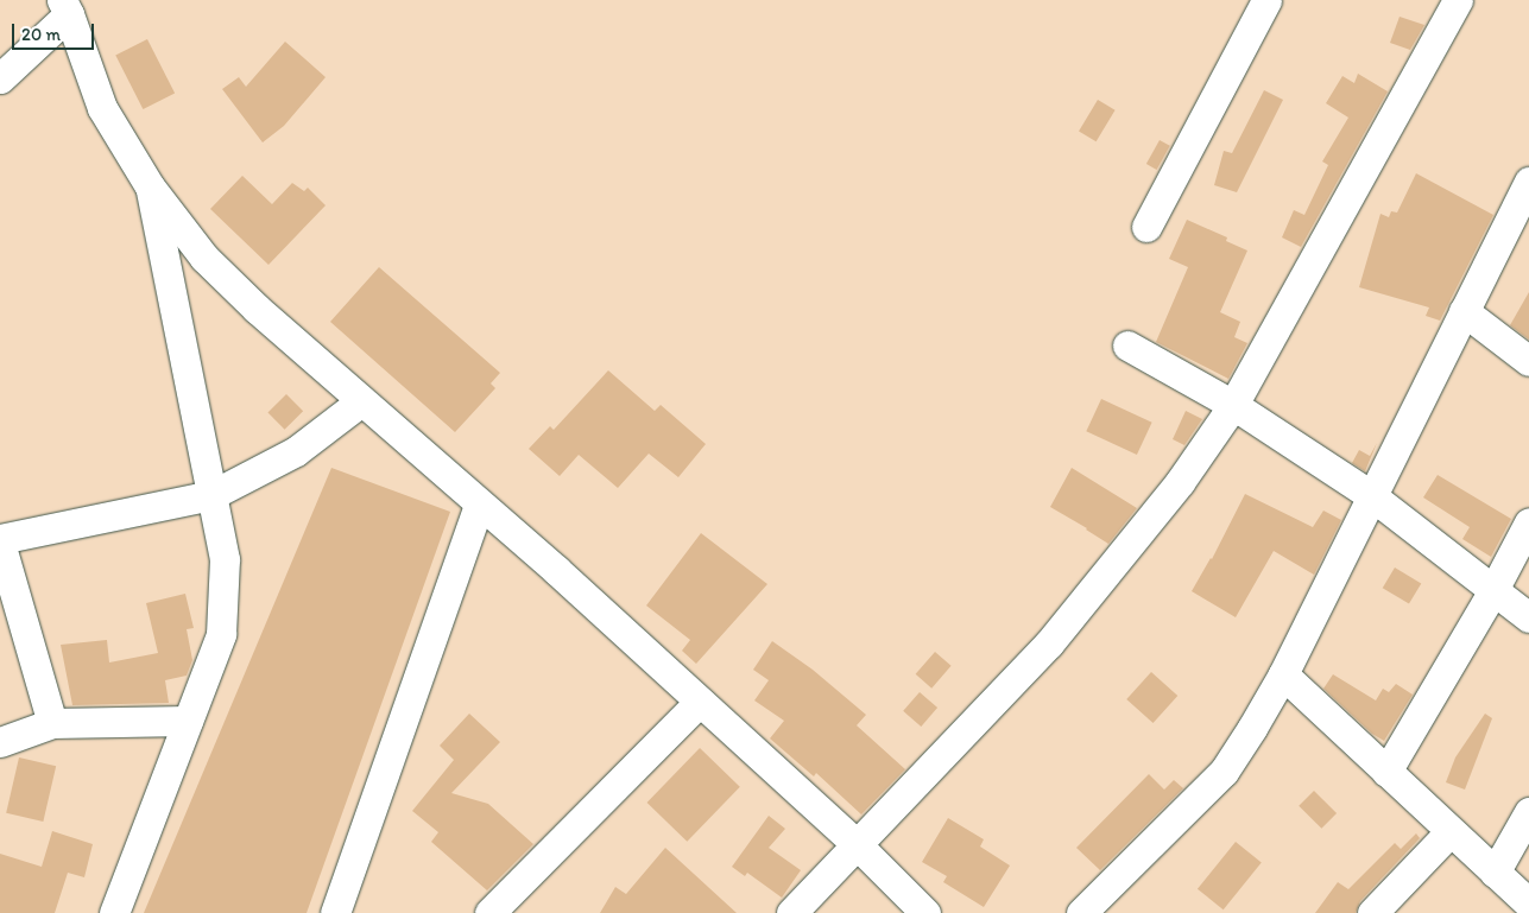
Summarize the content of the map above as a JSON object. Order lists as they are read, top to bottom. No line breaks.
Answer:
{"scale_bar":"20 m"}
